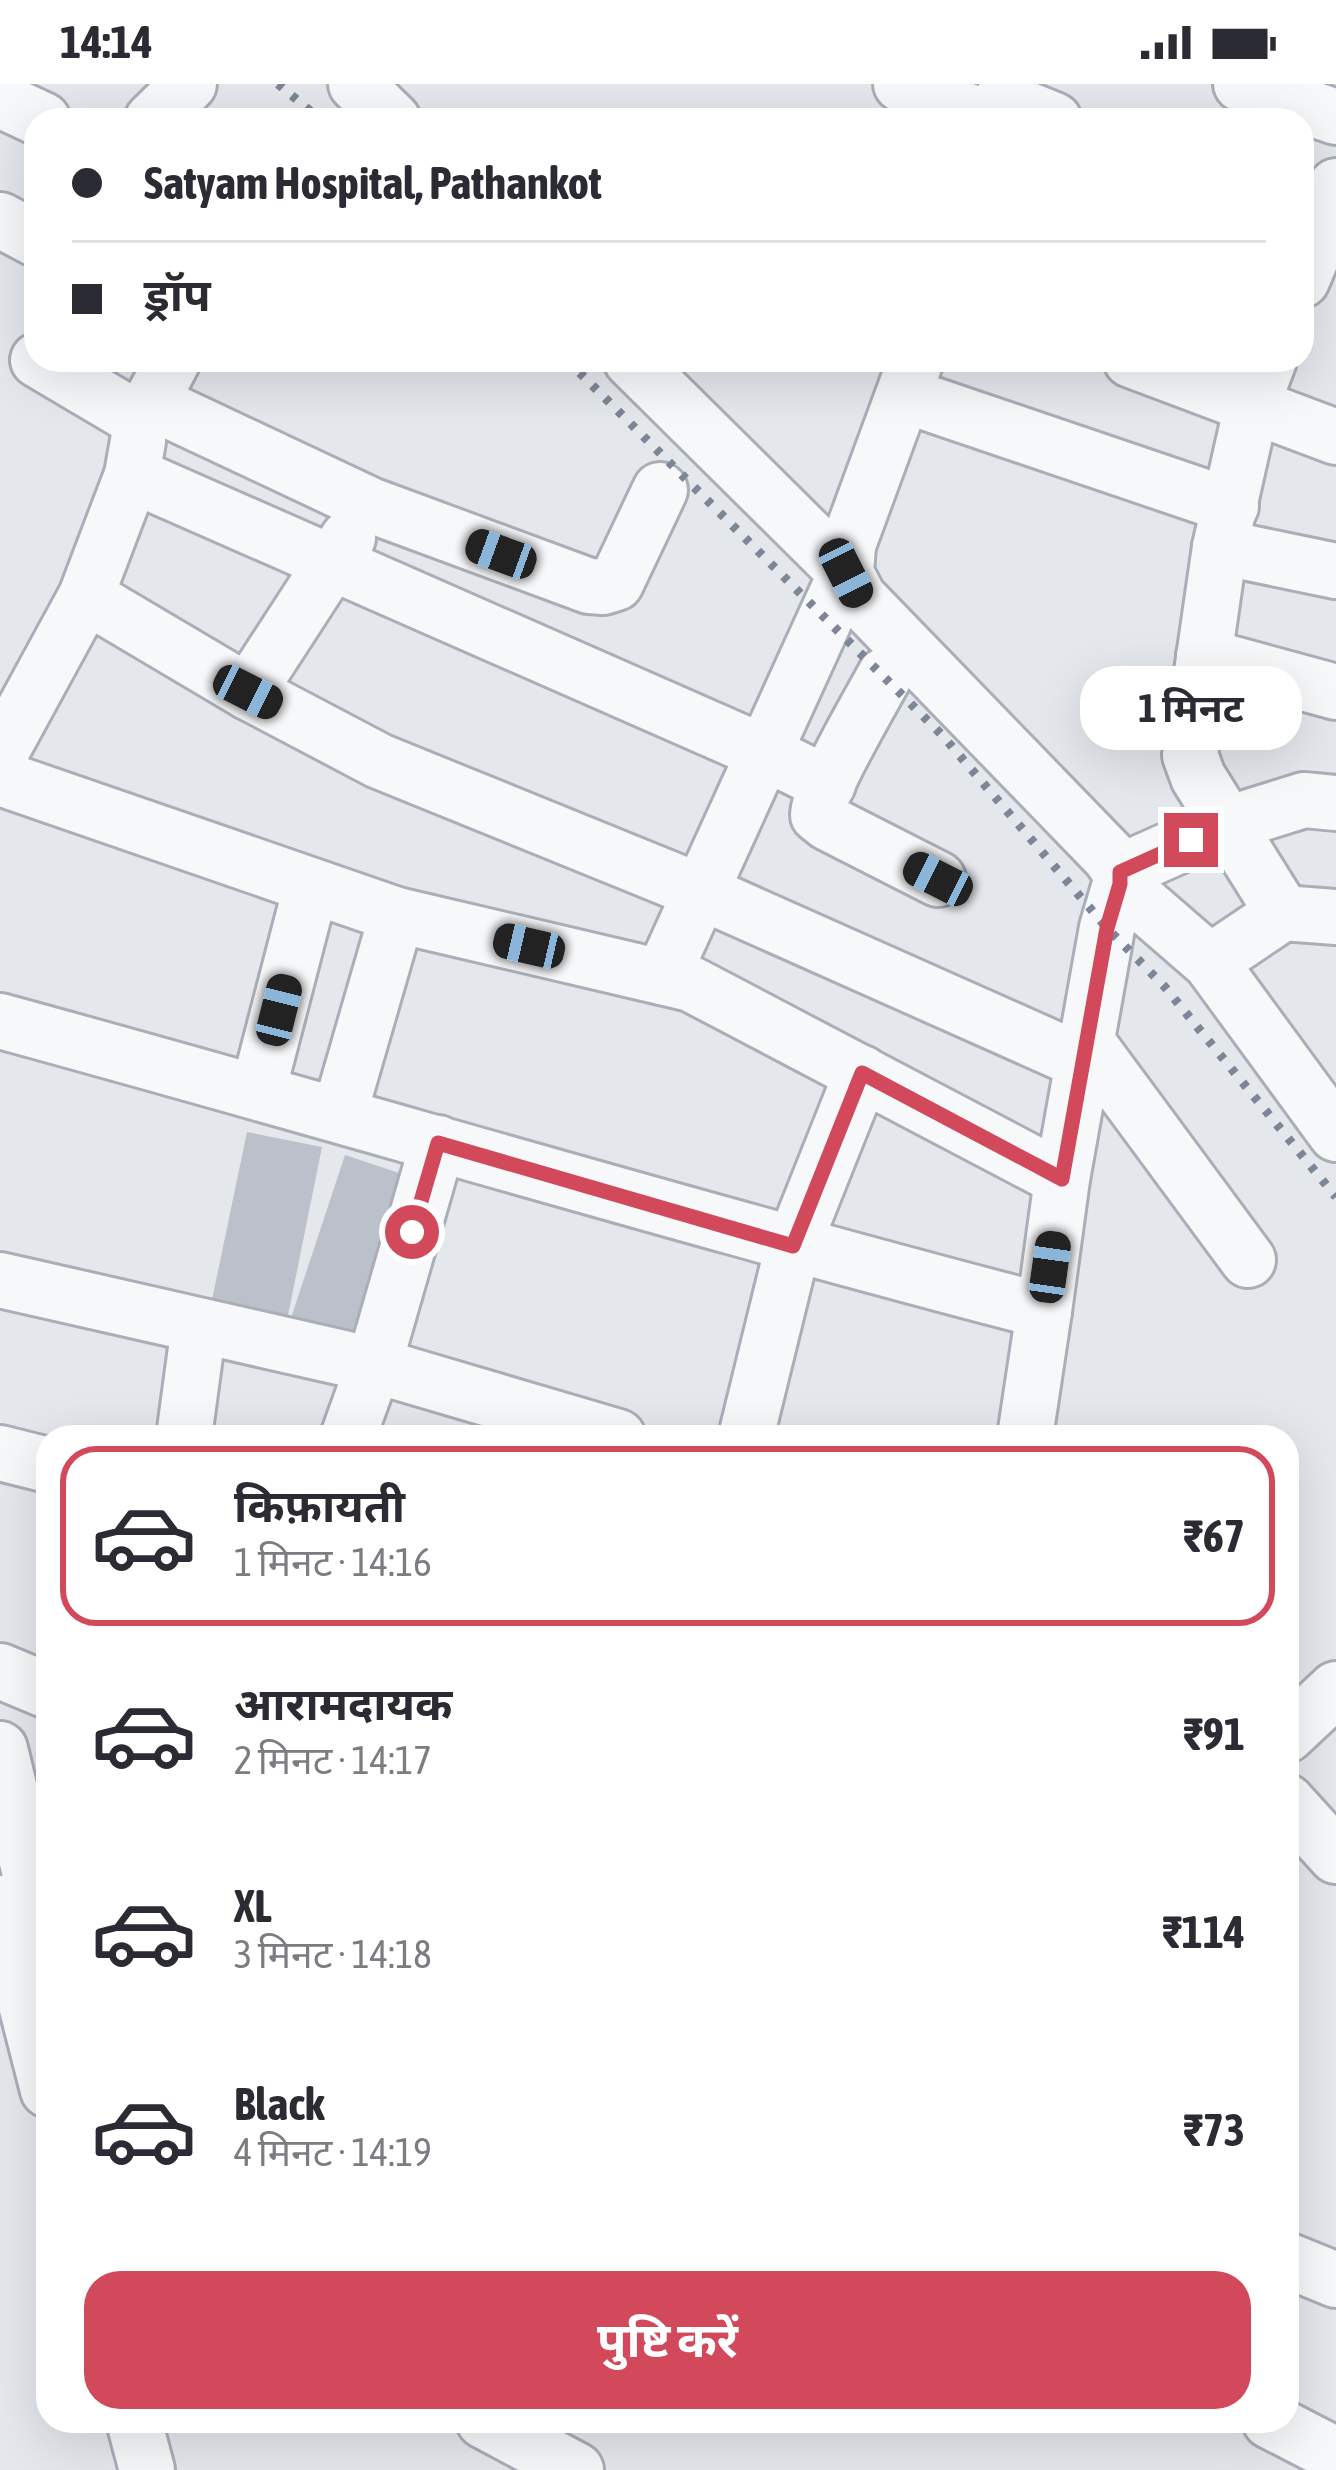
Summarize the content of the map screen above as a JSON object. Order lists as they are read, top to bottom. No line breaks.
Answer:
{"page":{"status":"14:14","banner":["Satyam Hospital, Pathankot","ड्रॉप"],"bubble":"1 मिनट","list":[{"name":"किफ़ायती","note":"1 मिनट · 14:16","value":"₹67"},{"name":"आरामदायक","note":"2 मिनट · 14:17","value":"₹91"},{"name":"XL","note":"3 मिनट · 14:18","value":"₹114"},{"name":"Black","note":"4 मिनट · 14:19","value":"₹73"}],"buttons":"पुष्टि करें"}}
